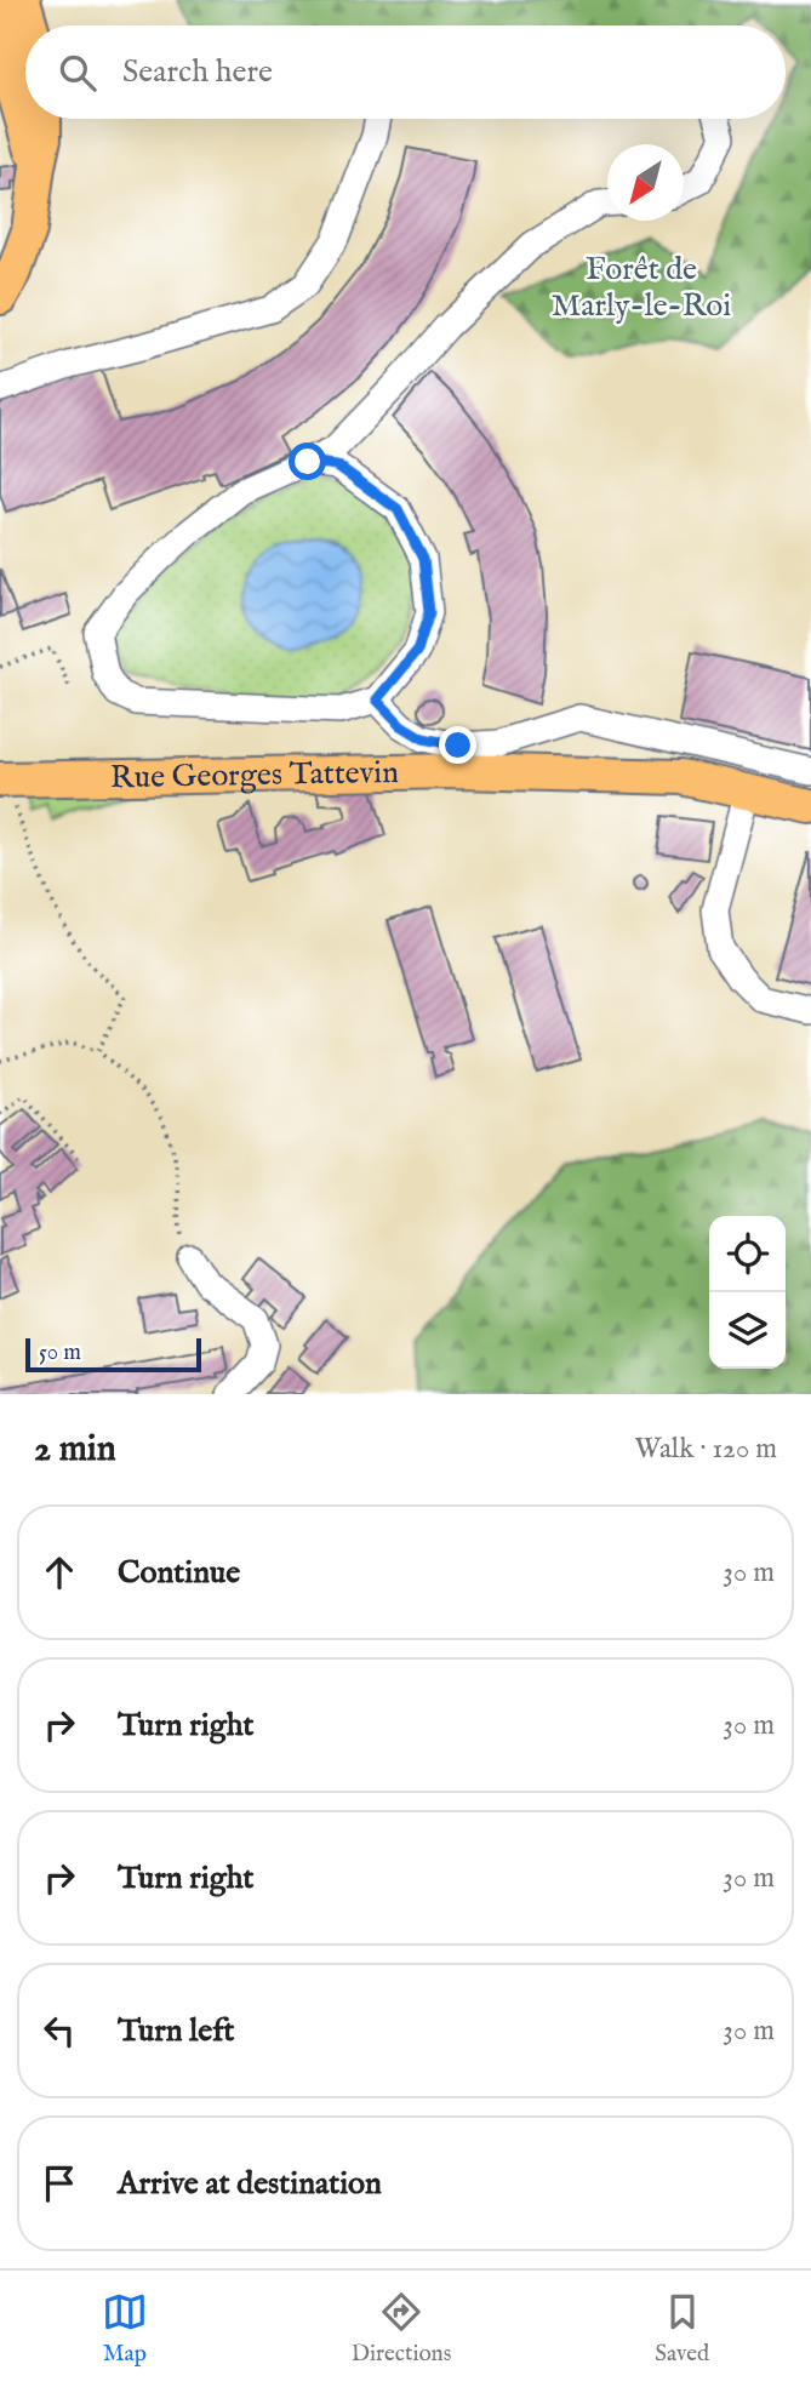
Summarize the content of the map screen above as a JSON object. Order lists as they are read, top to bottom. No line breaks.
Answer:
{"streets":{"main road":["Rue Georges Tattevin"]},"parks":["Forêt de Marly-le-Roi"],"scale_bar":"50 m","north":"bottom left","page":{"search":"Search here","scale":"50 m","heading":["2 min","Walk · 120 m"],"list":[["Continue","30 m"],["Turn right","30 m"],["Turn right","30 m"],["Turn left","30 m"],"Arrive at destination"],"nav":["Map","Directions","Saved"]}}
